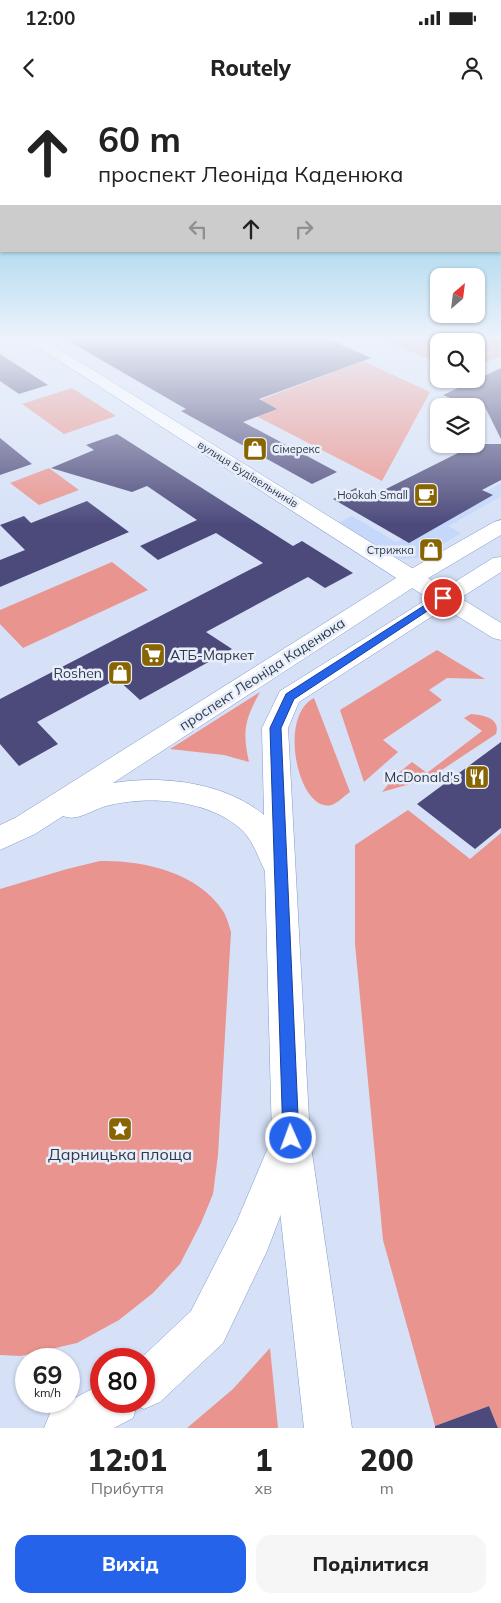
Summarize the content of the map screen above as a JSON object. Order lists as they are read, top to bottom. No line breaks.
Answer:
{"streets":{"main road":["вулиця Будівельників","проспект Леоніда Каденюка"]},"crossings":[["вулиця Будівельників","проспект Леоніда Каденюка"]],"places":{"shop":["Сімерекс","Стрижка","Roshen"],"cafe":["Hookah Small"],"supermarket":["АТБ-Маркет"],"restaurant":["McDonald's"],"place":["Дарницька площа"]},"north":"top right","page":{"status":"12:00","header":"Routely","turn":["60 m","проспект Леоніда Каденюка"],"speed":"69 km/h","limit":"80","eta":["12:01","Прибуття","1","хв","200","m"],"buttons":["Вихід","Поділитися"]}}
